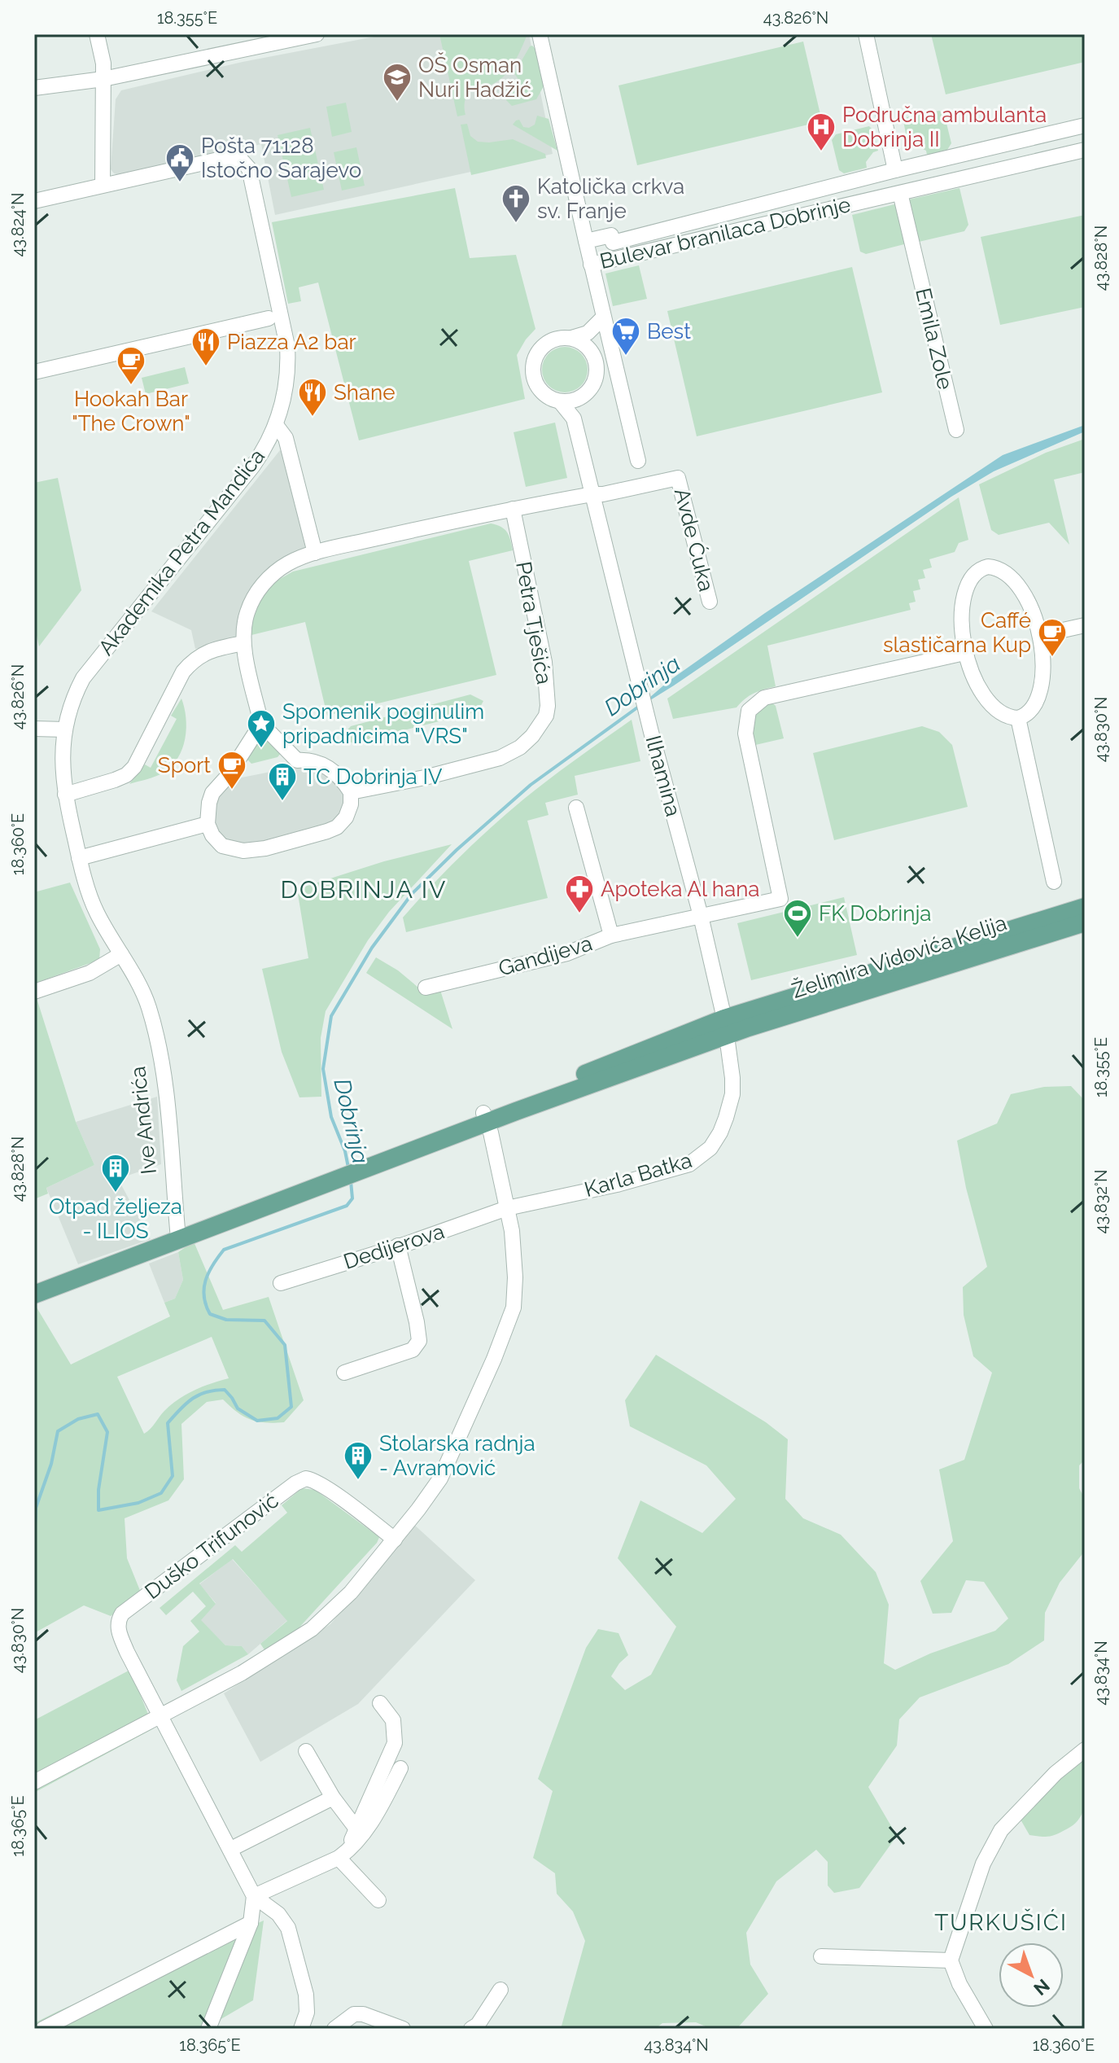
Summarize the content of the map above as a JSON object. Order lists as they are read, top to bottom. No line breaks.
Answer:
{"streets":{"main road":["Želimira Vidovića Kelija"],"street":["Bulevar branilaca Dobrinje","Emila Zole","Avde Ćuka","Akademika Petra Mandića","Petra Tješića","Ilhamina","Gandijeva","Ive Andrića","Karla Batka","Dedijerova","Duško Trifunović"]},"crossings":[["Bulevar branilaca Dobrinje","Emila Zole"],["Avde Ćuka","Ilhamina"],["Akademika Petra Mandića","Ive Andrića"],["Ilhamina","Želimira Vidovića Kelija"],["Ilhamina","Karla Batka"],["Želimira Vidovića Kelija","Karla Batka"],["Karla Batka","Dedijerova"]],"districts":["DOBRINJA IV","TURKUŠIĆI"],"water":["Dobrinja"],"places":{"school or university":["OŠ Osman Nuri Hadžić"],"hospital":["Područna ambulanta Dobrinja II"],"public building":["Pošta 71128 Istočno Sarajevo"],"church":["Katolička crkva sv. Franje"],"supermarket":["Best"],"restaurant":["Piazza A2 bar","Shane"],"cafe":["Hookah Bar \"The Crown\"","Caffé slastičarna Kup","Sport"],"place":["Spomenik poginulim pripadnicima \"VRS\""],"building":["TC Dobrinja IV","Otpad željeza - ILIOS","Stolarska radnja - Avramović"],"pharmacy":["Apoteka Al hana"],"sports":["FK Dobrinja"]},"north":"bottom right","coordinates":["18.355°E","43.826°N","43.824°N","43.828°N","43.830°N","18.360°E","43.832°N","43.834°N","18.365°E"]}
